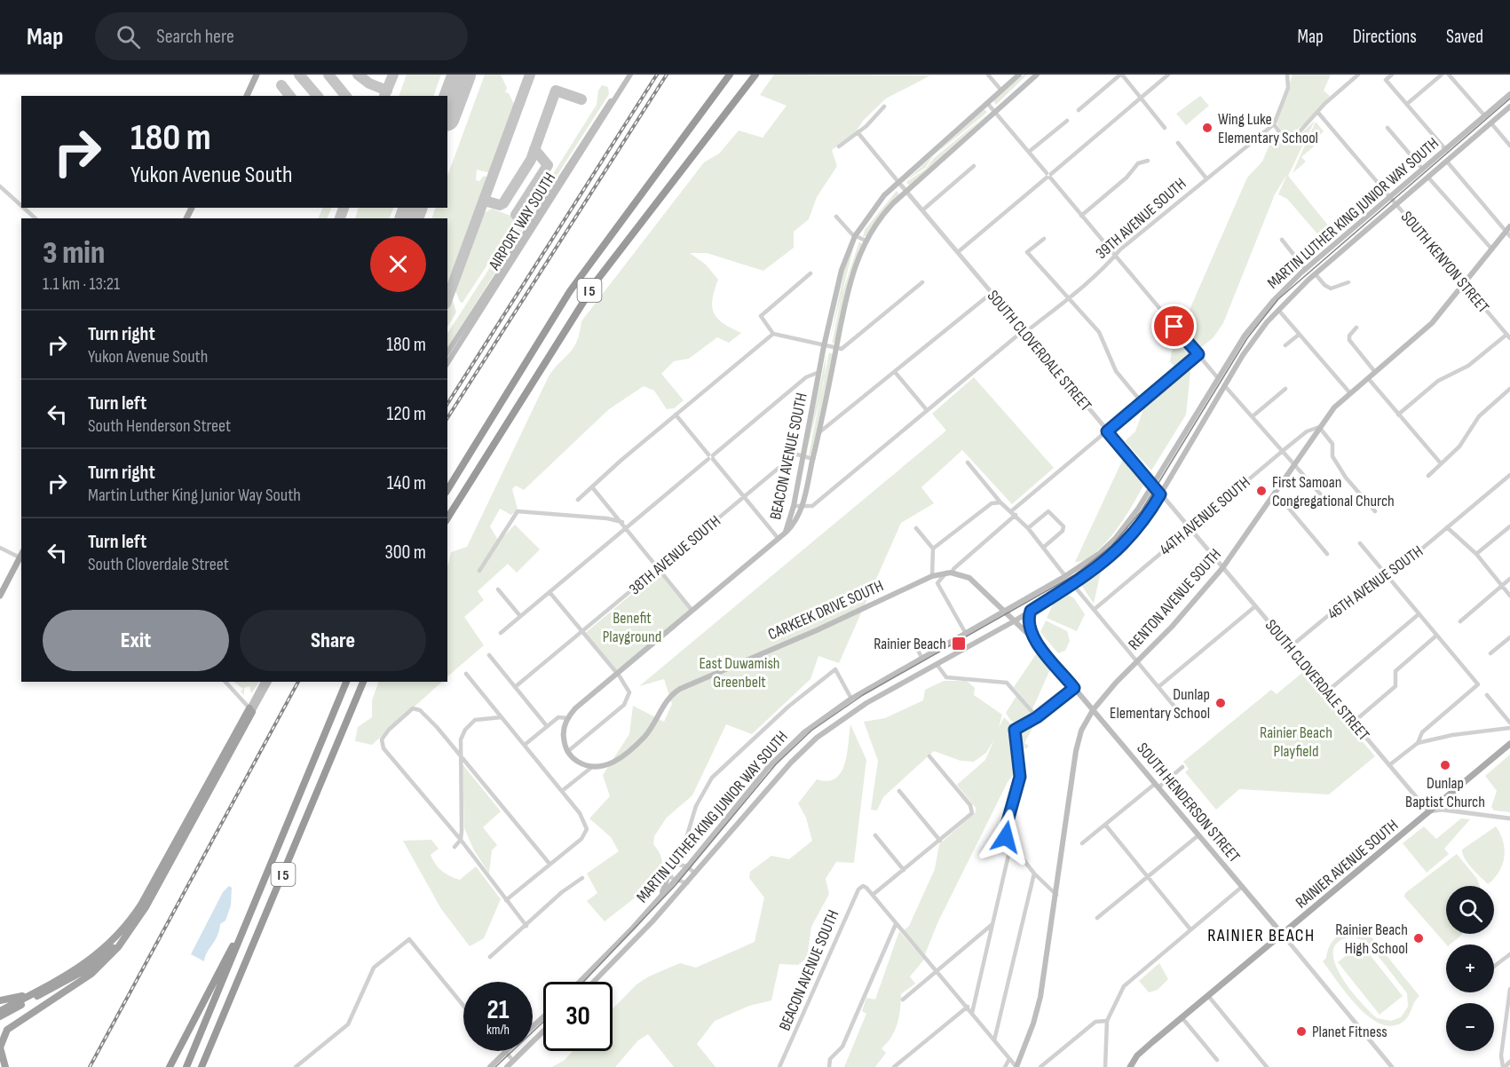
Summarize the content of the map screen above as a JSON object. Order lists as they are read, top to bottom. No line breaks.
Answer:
{"streets":{"highway":["I 5"],"main road":["MARTIN LUTHER KING JUNIOR WAY SOUTH","AIRPORT WAY SOUTH","BEACON AVENUE SOUTH","RENTON AVENUE SOUTH","CARKEEK DRIVE SOUTH","SOUTH HENDERSON STREET","RAINIER AVENUE SOUTH"],"street":["39TH AVENUE SOUTH","SOUTH KENYON STREET","SOUTH CLOVERDALE STREET","44TH AVENUE SOUTH","38TH AVENUE SOUTH","46TH AVENUE SOUTH"]},"crossings":[["MARTIN LUTHER KING JUNIOR WAY SOUTH","SOUTH KENYON STREET"],["MARTIN LUTHER KING JUNIOR WAY SOUTH","SOUTH CLOVERDALE STREET"],["MARTIN LUTHER KING JUNIOR WAY SOUTH","SOUTH HENDERSON STREET"],["39TH AVENUE SOUTH","SOUTH CLOVERDALE STREET"],["39TH AVENUE SOUTH","BEACON AVENUE SOUTH"],["SOUTH KENYON STREET","RENTON AVENUE SOUTH"],["SOUTH CLOVERDALE STREET","BEACON AVENUE SOUTH"],["SOUTH CLOVERDALE STREET","44TH AVENUE SOUTH"],["SOUTH CLOVERDALE STREET","46TH AVENUE SOUTH"],["SOUTH CLOVERDALE STREET","RENTON AVENUE SOUTH"],["SOUTH CLOVERDALE STREET","RAINIER AVENUE SOUTH"],["BEACON AVENUE SOUTH","38TH AVENUE SOUTH"],["44TH AVENUE SOUTH","RENTON AVENUE SOUTH"],["RENTON AVENUE SOUTH","SOUTH HENDERSON STREET"],["CARKEEK DRIVE SOUTH","SOUTH HENDERSON STREET"],["SOUTH HENDERSON STREET","RAINIER AVENUE SOUTH"]],"districts":["RAINIER BEACH"],"parks":["Benefit Playground","East Duwamish Greenbelt","Rainier Beach Playfield"],"places":{"other":["Wing Luke Elementary School","First Samoan Congregational Church","Dunlap Elementary School","Dunlap Baptist Church","Rainier Beach High School","Planet Fitness"],"transit":["Rainier Beach"]},"page":{"header":"Map","search":"Search here","nav":["Map","Directions","Saved"],"turn":["180 m","Yukon Avenue South"],"heading":["3 min","1.1 km · 13:21"],"list":[{"name":"Turn right","note":"Yukon Avenue South","value":"180 m"},{"name":"Turn left","note":"South Henderson Street","value":"120 m"},{"name":"Turn right","note":"Martin Luther King Junior Way South","value":"140 m"},{"name":"Turn left","note":"South Cloverdale Street","value":"300 m"}],"buttons":["Exit","Share"],"map_buttons":["+","−"],"speed":"21 km/h","limit":"30"}}
